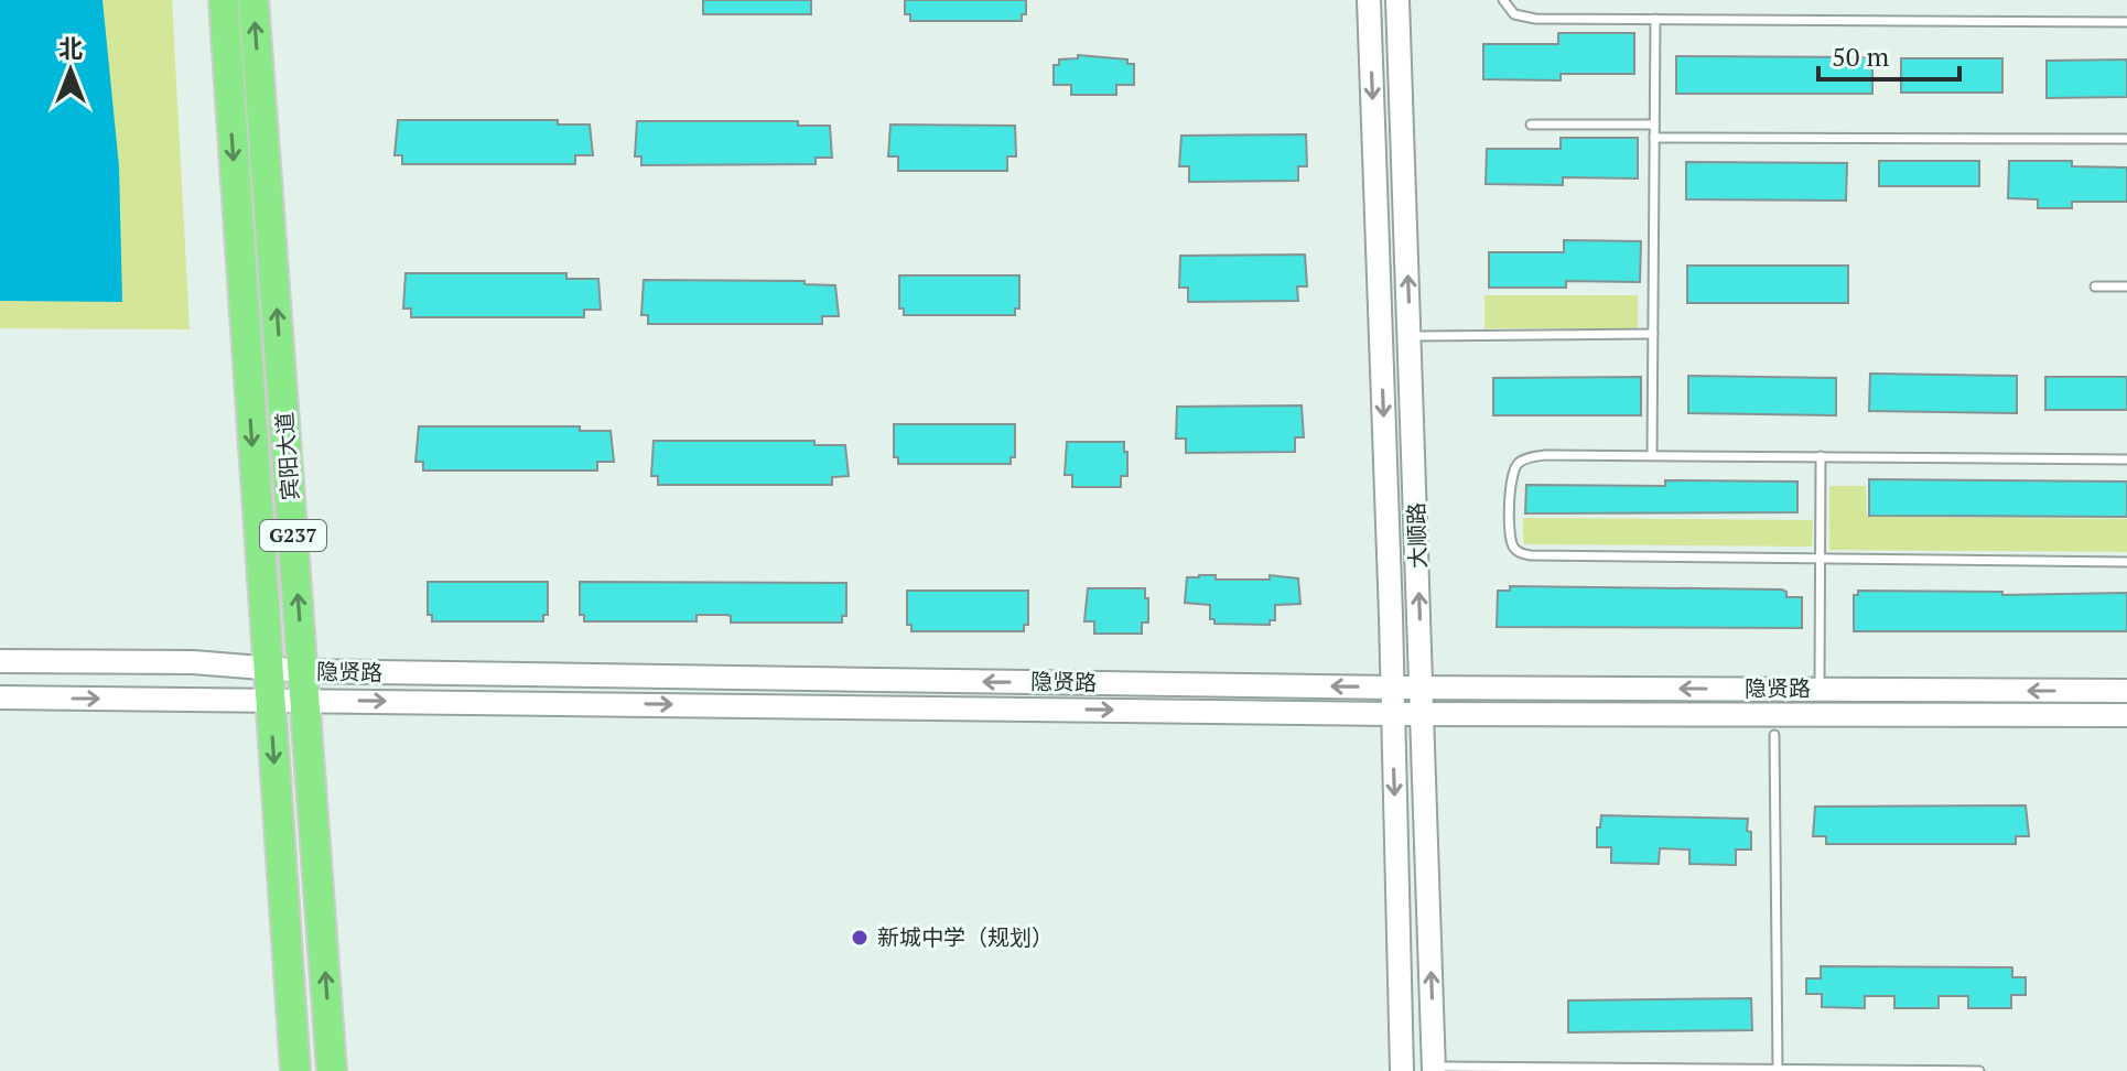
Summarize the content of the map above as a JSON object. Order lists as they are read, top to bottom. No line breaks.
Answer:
{"streets":{"highway":["宾阳大道","G237"],"street":["大顺路","隐贤路"]},"crossings":[["宾阳大道","隐贤路"],["大顺路","隐贤路"]],"places":["新城中学（规划）"],"scale_bar":"50 m","north":"top"}
